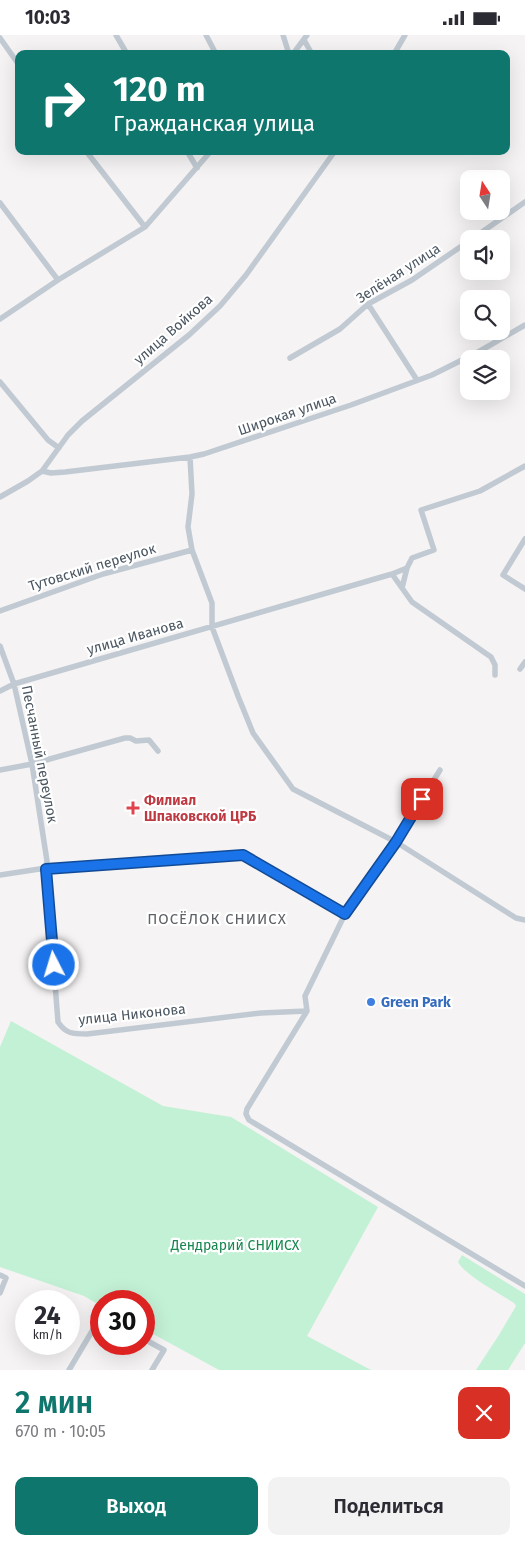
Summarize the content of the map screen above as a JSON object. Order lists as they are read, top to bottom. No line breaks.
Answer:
{"streets":{"street":["Зелёная улица","улица Войкова","Широкая улица","Тутовский переулок","улица Иванова","Песчанный переулок","улица Никонова"]},"crossings":[["улица Войкова","Широкая улица"],["улица Иванова","Песчанный переулок"],["Песчанный переулок","улица Никонова"]],"districts":["ПОСЁЛОК СНИИСХ"],"parks":["Дендрарий СНИИСХ"],"places":{"health":["Филиал Шпаковской ЦРБ"],"other":["Green Park"]},"north":"top","page":{"status":"10:03","turn":["120 m","Гражданская улица"],"speed":"24 km/h","limit":"30","heading":["2 мин","670 m · 10:05"],"buttons":["Выход","Поделиться"]}}
